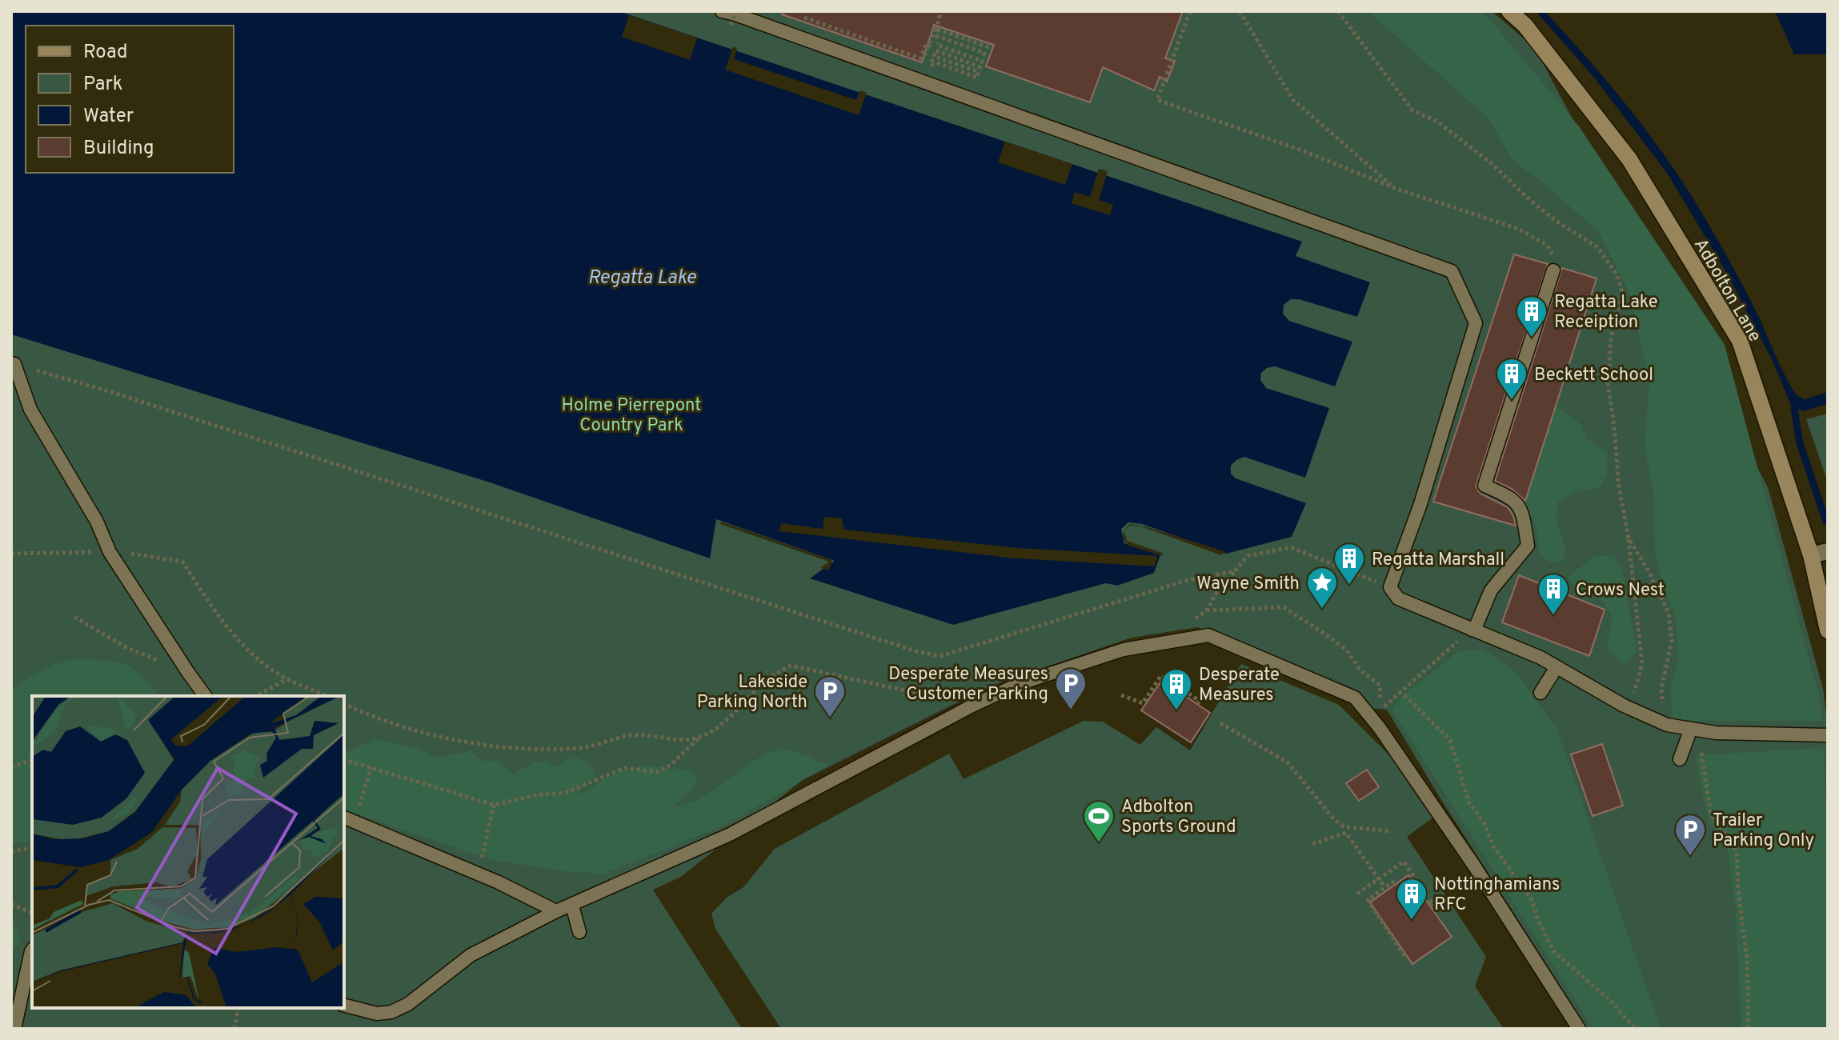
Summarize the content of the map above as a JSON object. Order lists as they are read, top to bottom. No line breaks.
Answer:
{"streets":{"street":["Adbolton Lane"]},"water":["Regatta Lake"],"parks":["Holme Pierrepont Country Park"],"places":{"building":["Regatta Lake Receiption","Beckett School","Regatta Marshall","Crows Nest","Desperate Measures","Nottinghamians RFC"],"place":["Wayne Smith"],"parking":["Desperate Measures Customer Parking","Lakeside Parking North","Trailer Parking Only"],"sports":["Adbolton Sports Ground"]},"legend":["Road","Park","Water","Building"]}
